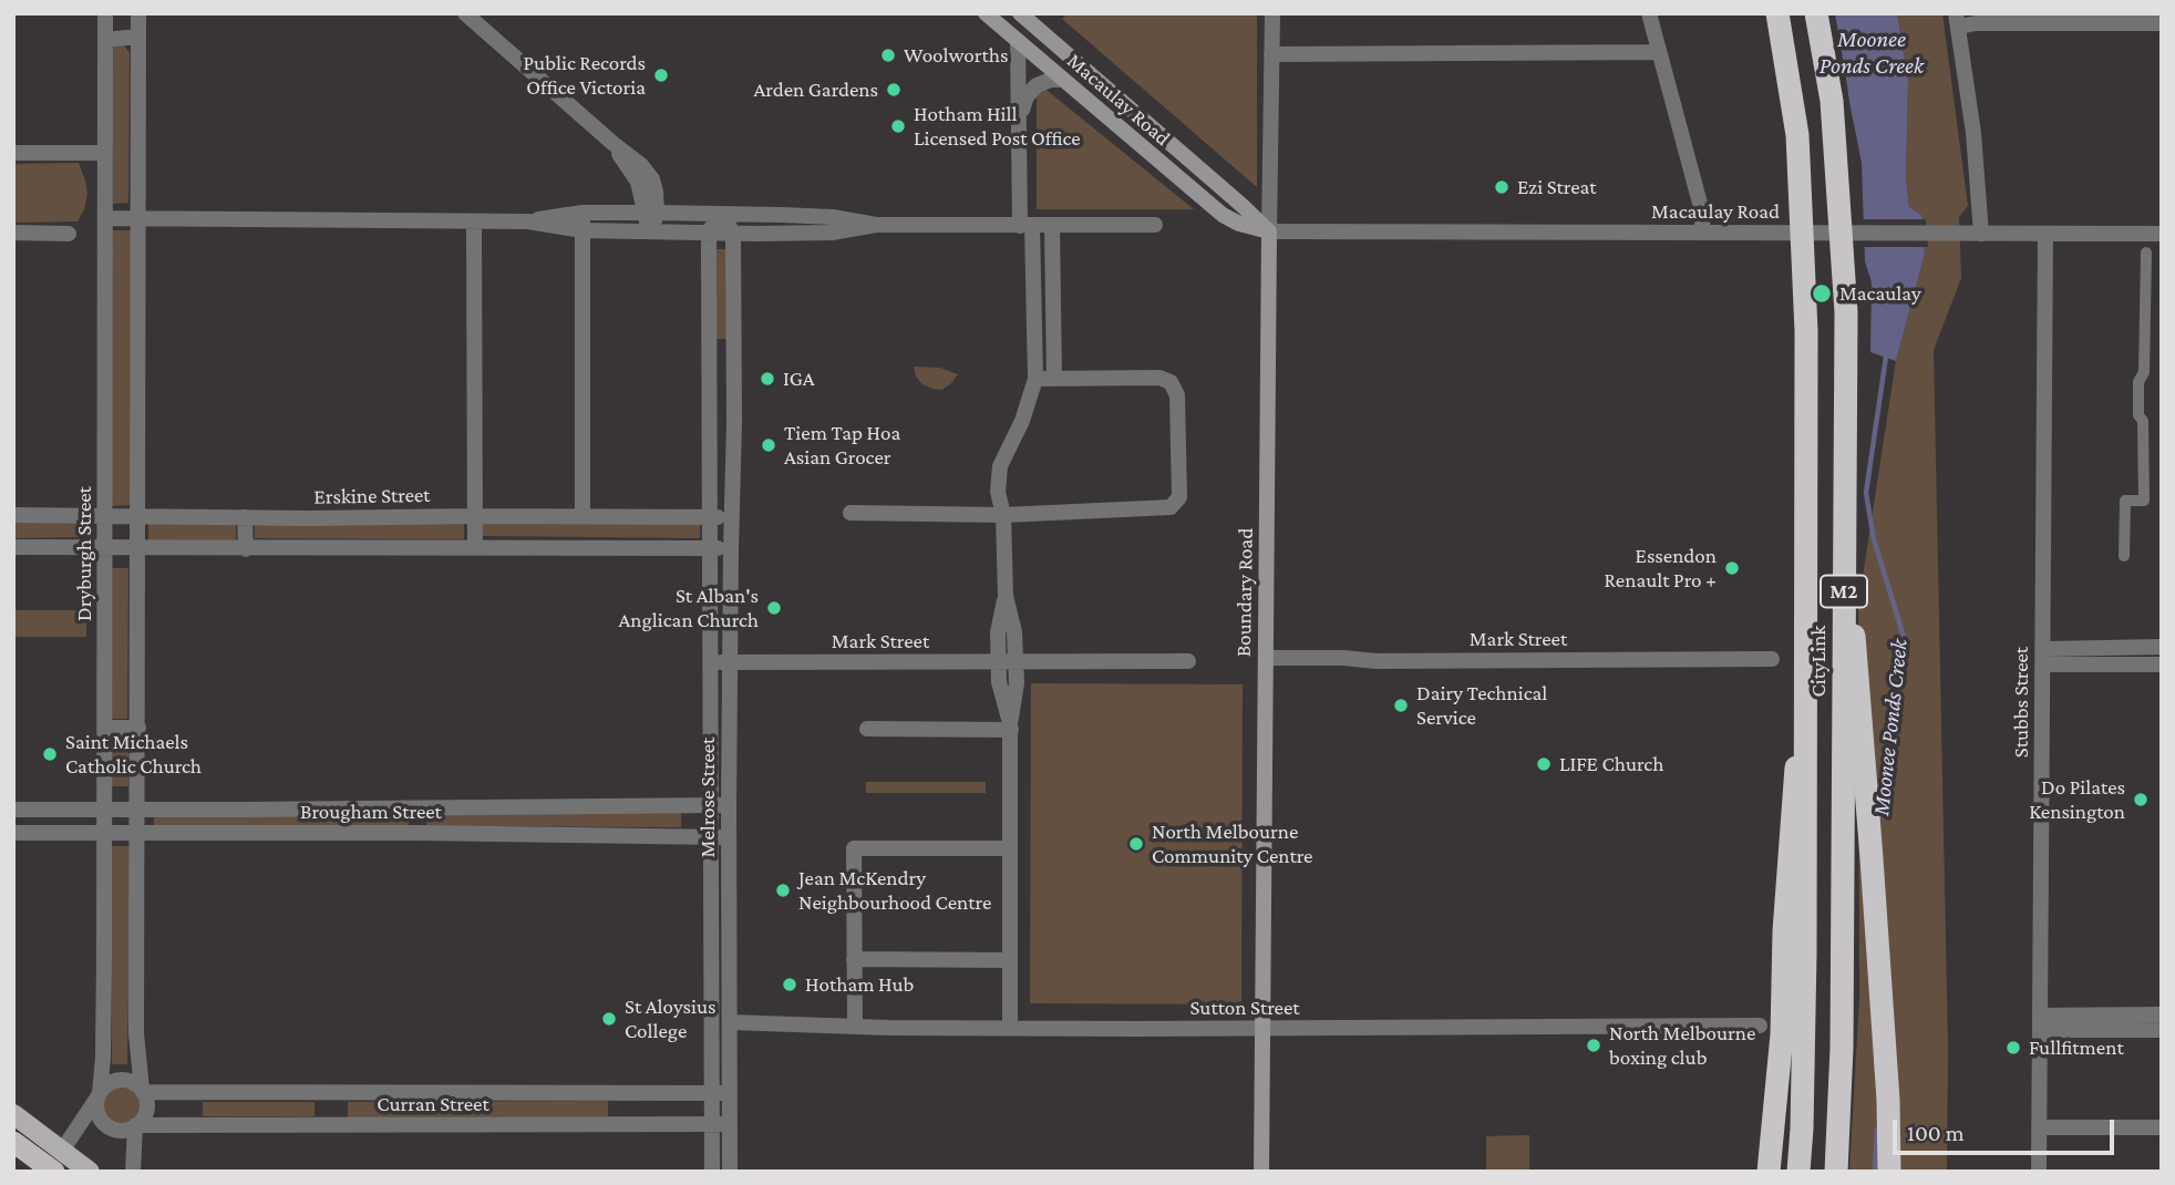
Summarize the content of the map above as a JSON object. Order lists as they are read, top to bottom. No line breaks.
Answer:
{"streets":{"highway":["M2","CityLink"],"main road":["Macaulay Road","Boundary Road"],"street":["Erskine Street","Dryburgh Street","Mark Street","Stubbs Street","Melrose Street","Brougham Street","Sutton Street","Curran Street"]},"crossings":[["Macaulay Road","Boundary Road"],["Macaulay Road","Stubbs Street"],["Erskine Street","Dryburgh Street"],["Erskine Street","Melrose Street"],["Dryburgh Street","Brougham Street"],["Dryburgh Street","Curran Street"],["Boundary Road","Mark Street"],["Boundary Road","Sutton Street"],["Mark Street","Melrose Street"],["Melrose Street","Brougham Street"],["Melrose Street","Sutton Street"],["Melrose Street","Curran Street"]],"water":["Moonee Ponds Creek"],"places":["Woolworths","Public Records Office Victoria","Arden Gardens","Hotham Hill Licensed Post Office","Ezi Streat","Macaulay","IGA","Tiem Tap Hoa Asian Grocer","Essendon Renault Pro +","St Alban's Anglican Church","Dairy Technical Service","Saint Michaels Catholic Church","LIFE Church","Do Pilates Kensington","North Melbourne Community Centre","Jean McKendry Neighbourhood Centre","Hotham Hub","St Aloysius College","North Melbourne boxing club","Fullfitment"],"scale_bar":"100 m"}
